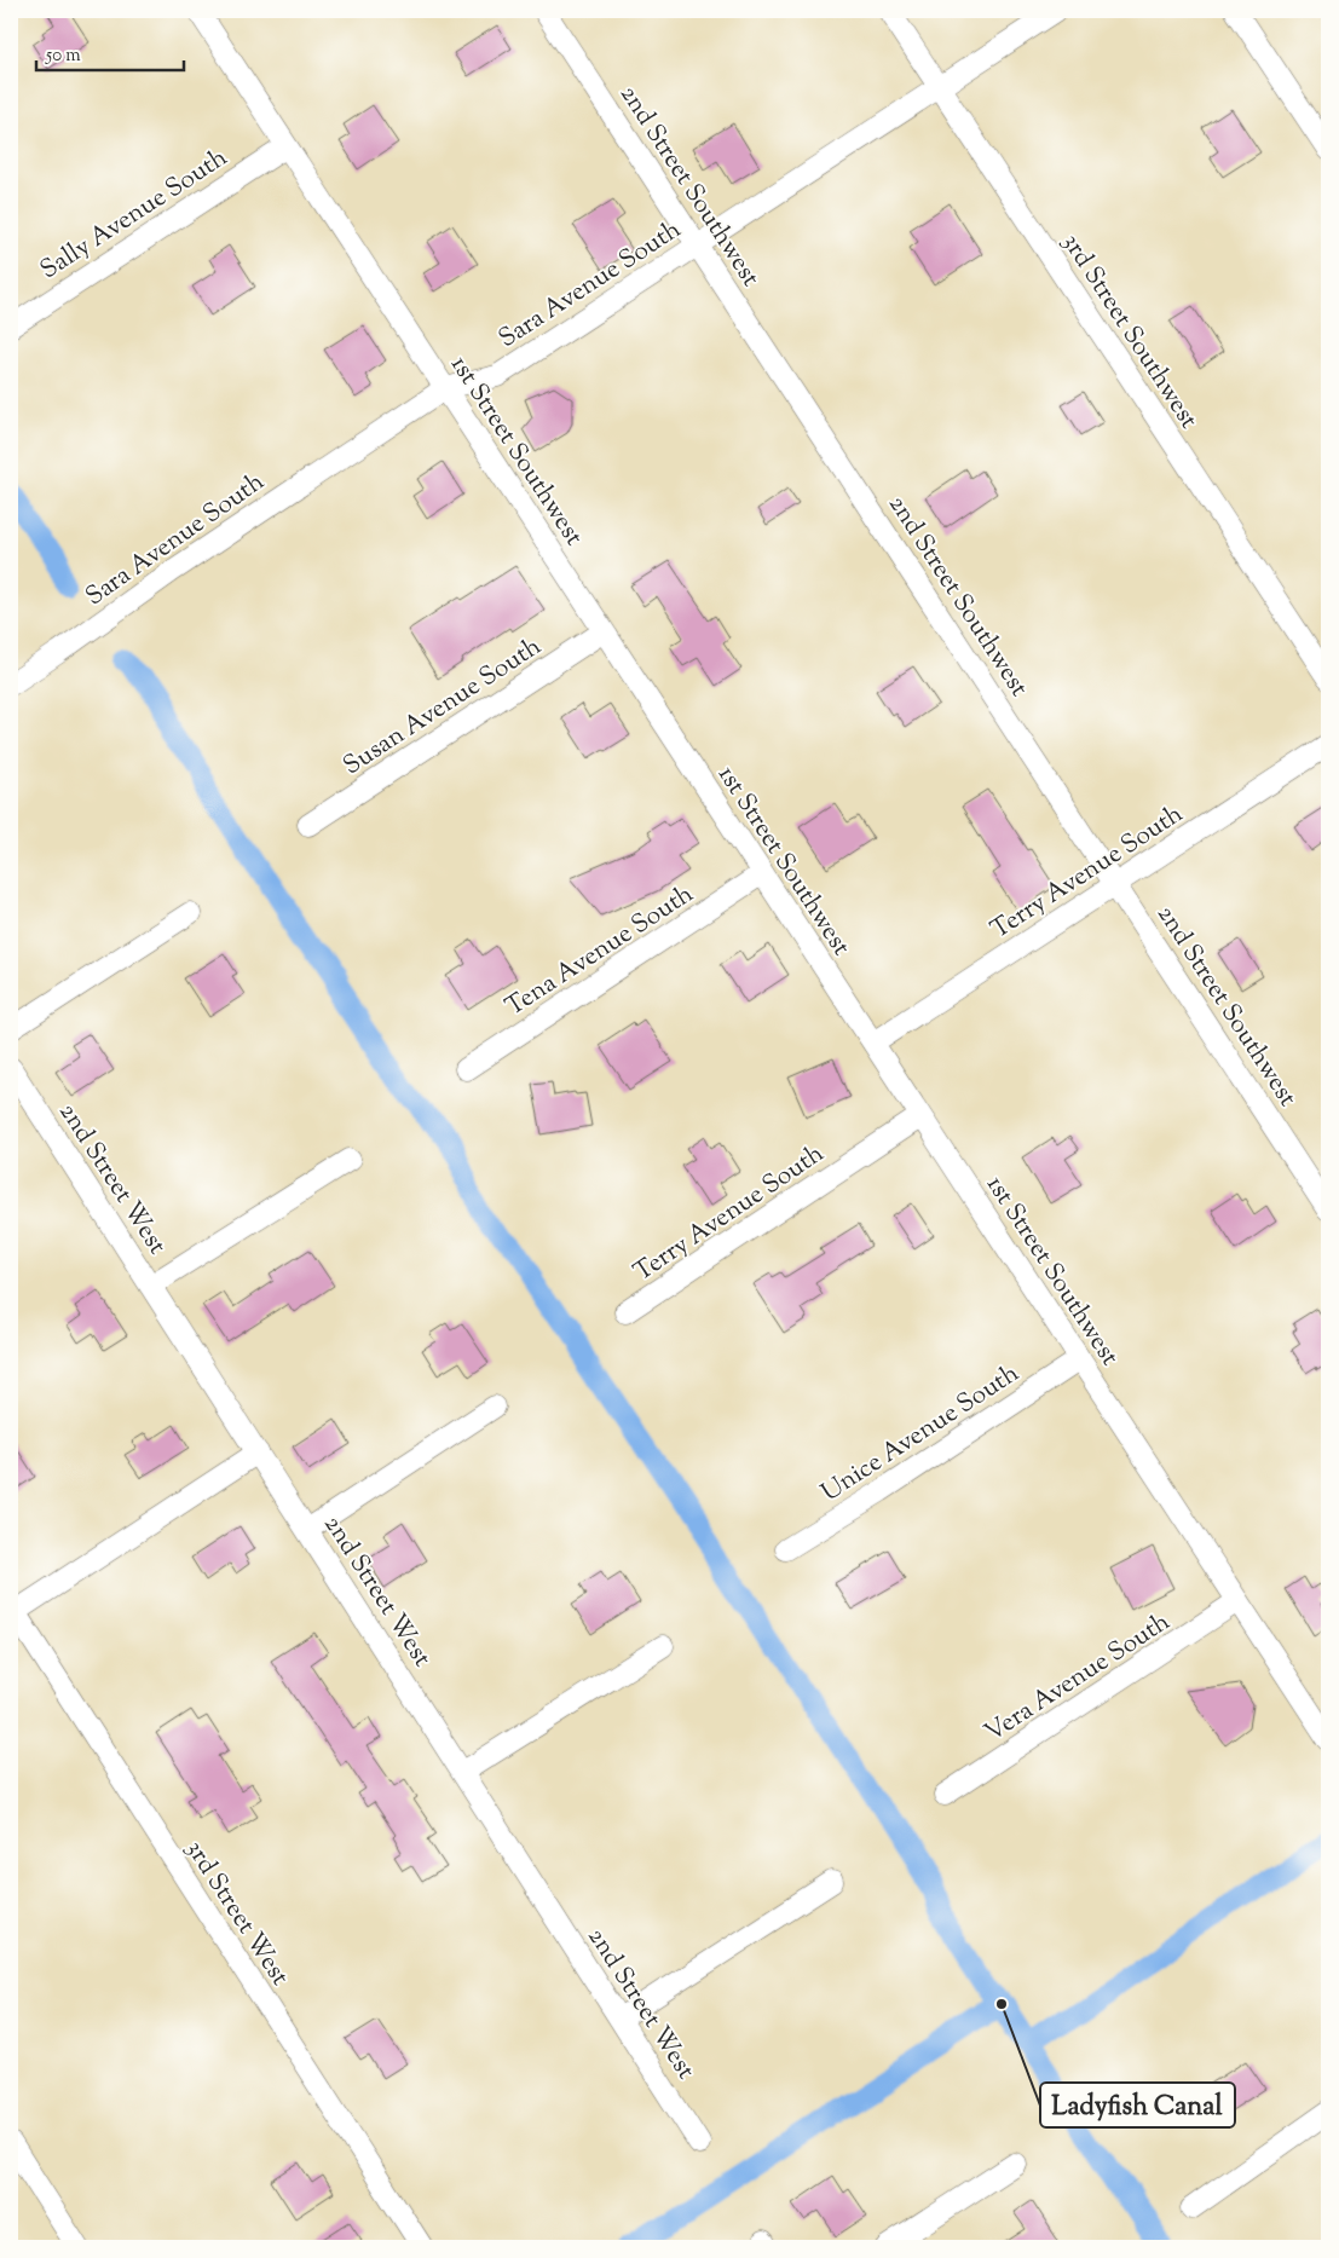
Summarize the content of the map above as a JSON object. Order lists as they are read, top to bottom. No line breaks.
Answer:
{"streets":{"street":["2nd Street Southwest","Sally Avenue South","Sara Avenue South","3rd Street Southwest","1st Street Southwest","Susan Avenue South","Terry Avenue South","Tena Avenue South","2nd Street West","Unice Avenue South","Vera Avenue South","3rd Street West"]},"crossings":[["2nd Street Southwest","Sara Avenue South"],["2nd Street Southwest","Terry Avenue South"],["Sally Avenue South","1st Street Southwest"],["Sara Avenue South","3rd Street Southwest"],["Sara Avenue South","1st Street Southwest"],["1st Street Southwest","Susan Avenue South"],["1st Street Southwest","Terry Avenue South"],["1st Street Southwest","Tena Avenue South"],["1st Street Southwest","Unice Avenue South"],["1st Street Southwest","Vera Avenue South"]],"places":["Ladyfish Canal"],"scale_bar":"50 m"}
